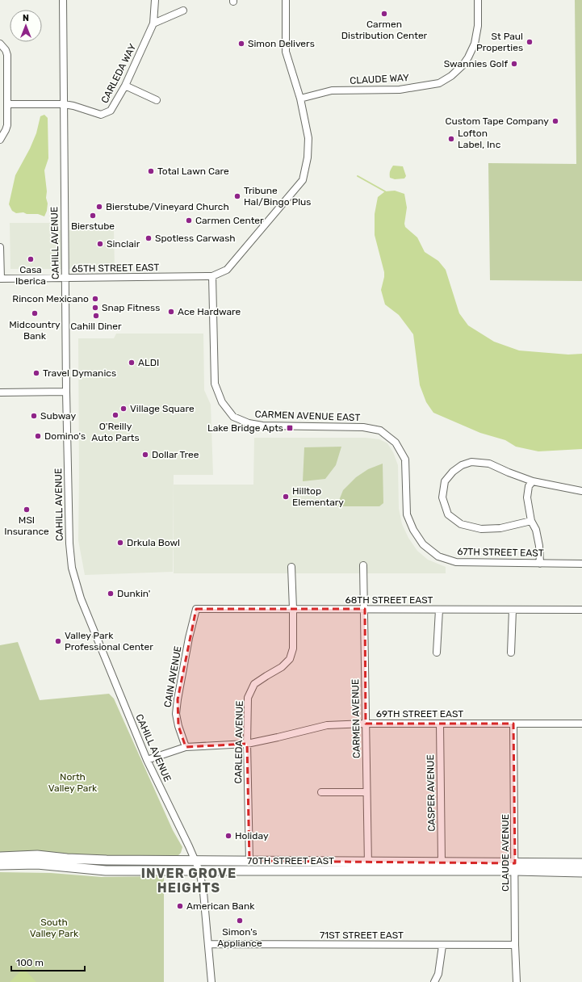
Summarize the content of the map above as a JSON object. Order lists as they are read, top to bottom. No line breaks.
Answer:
{"streets":{"main road":["70TH STREET EAST"],"street":["CARLEDA WAY","CLAUDE WAY","CAHILL AVENUE","65TH STREET EAST","CARMEN AVENUE EAST","67TH STREET EAST","68TH STREET EAST","CAIN AVENUE","69TH STREET EAST","CARMEN AVENUE","CARLEDA AVENUE","CASPER AVENUE","CLAUDE AVENUE","71ST STREET EAST"]},"crossings":[["CARLEDA WAY","CAHILL AVENUE"],["CAHILL AVENUE","65TH STREET EAST"],["CAHILL AVENUE","69TH STREET EAST"],["CAHILL AVENUE","70TH STREET EAST"],["CAHILL AVENUE","71ST STREET EAST"],["65TH STREET EAST","CARMEN AVENUE EAST"],["CARMEN AVENUE EAST","67TH STREET EAST"],["68TH STREET EAST","CAIN AVENUE"],["68TH STREET EAST","CARMEN AVENUE"],["68TH STREET EAST","CARLEDA AVENUE"],["CAIN AVENUE","69TH STREET EAST"],["69TH STREET EAST","CARMEN AVENUE"],["69TH STREET EAST","CARLEDA AVENUE"],["69TH STREET EAST","CASPER AVENUE"],["69TH STREET EAST","CLAUDE AVENUE"],["CARMEN AVENUE","70TH STREET EAST"],["CARLEDA AVENUE","70TH STREET EAST"],["CASPER AVENUE","70TH STREET EAST"],["CLAUDE AVENUE","70TH STREET EAST"],["CLAUDE AVENUE","71ST STREET EAST"]],"districts":["INVER GROVE HEIGHTS"],"parks":["North Valley Park","South Valley Park"],"places":{"other":["Carmen Distribution Center","St Paul Properties","Simon Delivers","Swannies Golf","Custom Tape Company","Lofton Label, Inc","Total Lawn Care","Tribune Hal/Bingo Plus","Bierstube/Vineyard Church","Bierstube","Carmen Center","Spotless Carwash","Sinclair","Casa Iberica","Rincon Mexicano","Snap Fitness","Ace Hardware","Midcountry Bank","Cahill Diner","ALDI","Travel Dymanics","Village Square","O'Reilly Auto Parts","Subway","Domino's","Dollar Tree","Hilltop Elementary","MSI Insurance","Drkula Bowl","Dunkin'","Valley Park Professional Center","Holiday","American Bank","Simon's Appliance"],"transit":["Lake Bridge Apts"]},"scale_bar":"100 m","north":"top"}
